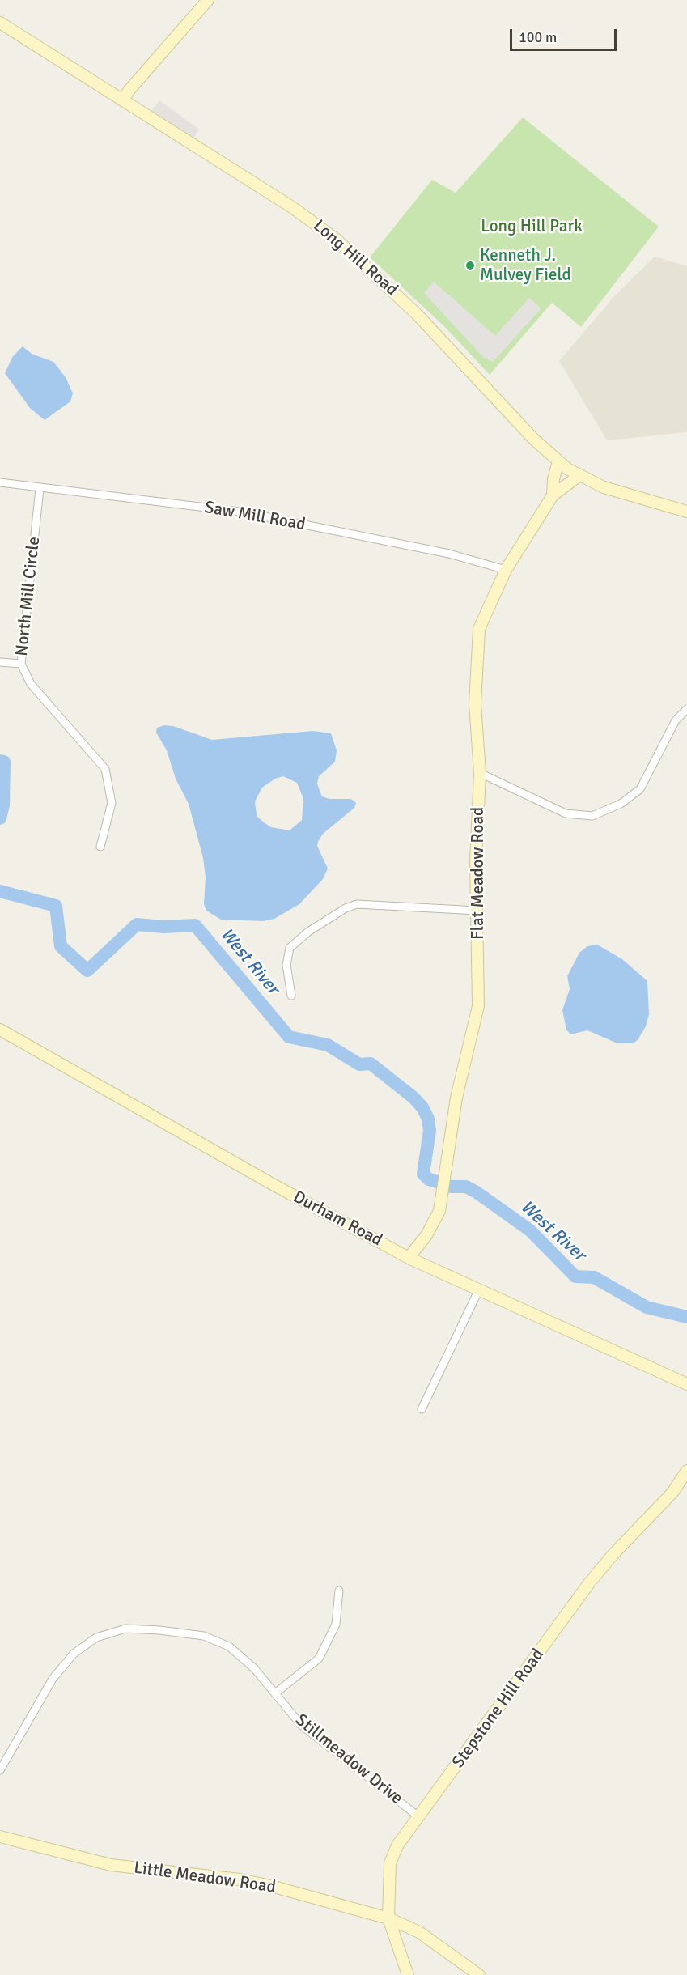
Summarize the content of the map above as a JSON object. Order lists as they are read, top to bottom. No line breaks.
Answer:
{"streets":{"street":["Long Hill Road","Saw Mill Road","North Mill Circle","Flat Meadow Road","Durham Road","Stepstone Hill Road","Stillmeadow Drive","Little Meadow Road"]},"crossings":[["Long Hill Road","Flat Meadow Road"],["Saw Mill Road","North Mill Circle"],["Saw Mill Road","Flat Meadow Road"],["Flat Meadow Road","Durham Road"],["Stepstone Hill Road","Stillmeadow Drive"],["Stepstone Hill Road","Little Meadow Road"]],"water":["West River"],"parks":["Long Hill Park"],"places":["Kenneth J. Mulvey Field"],"scale_bar":"100 m"}
